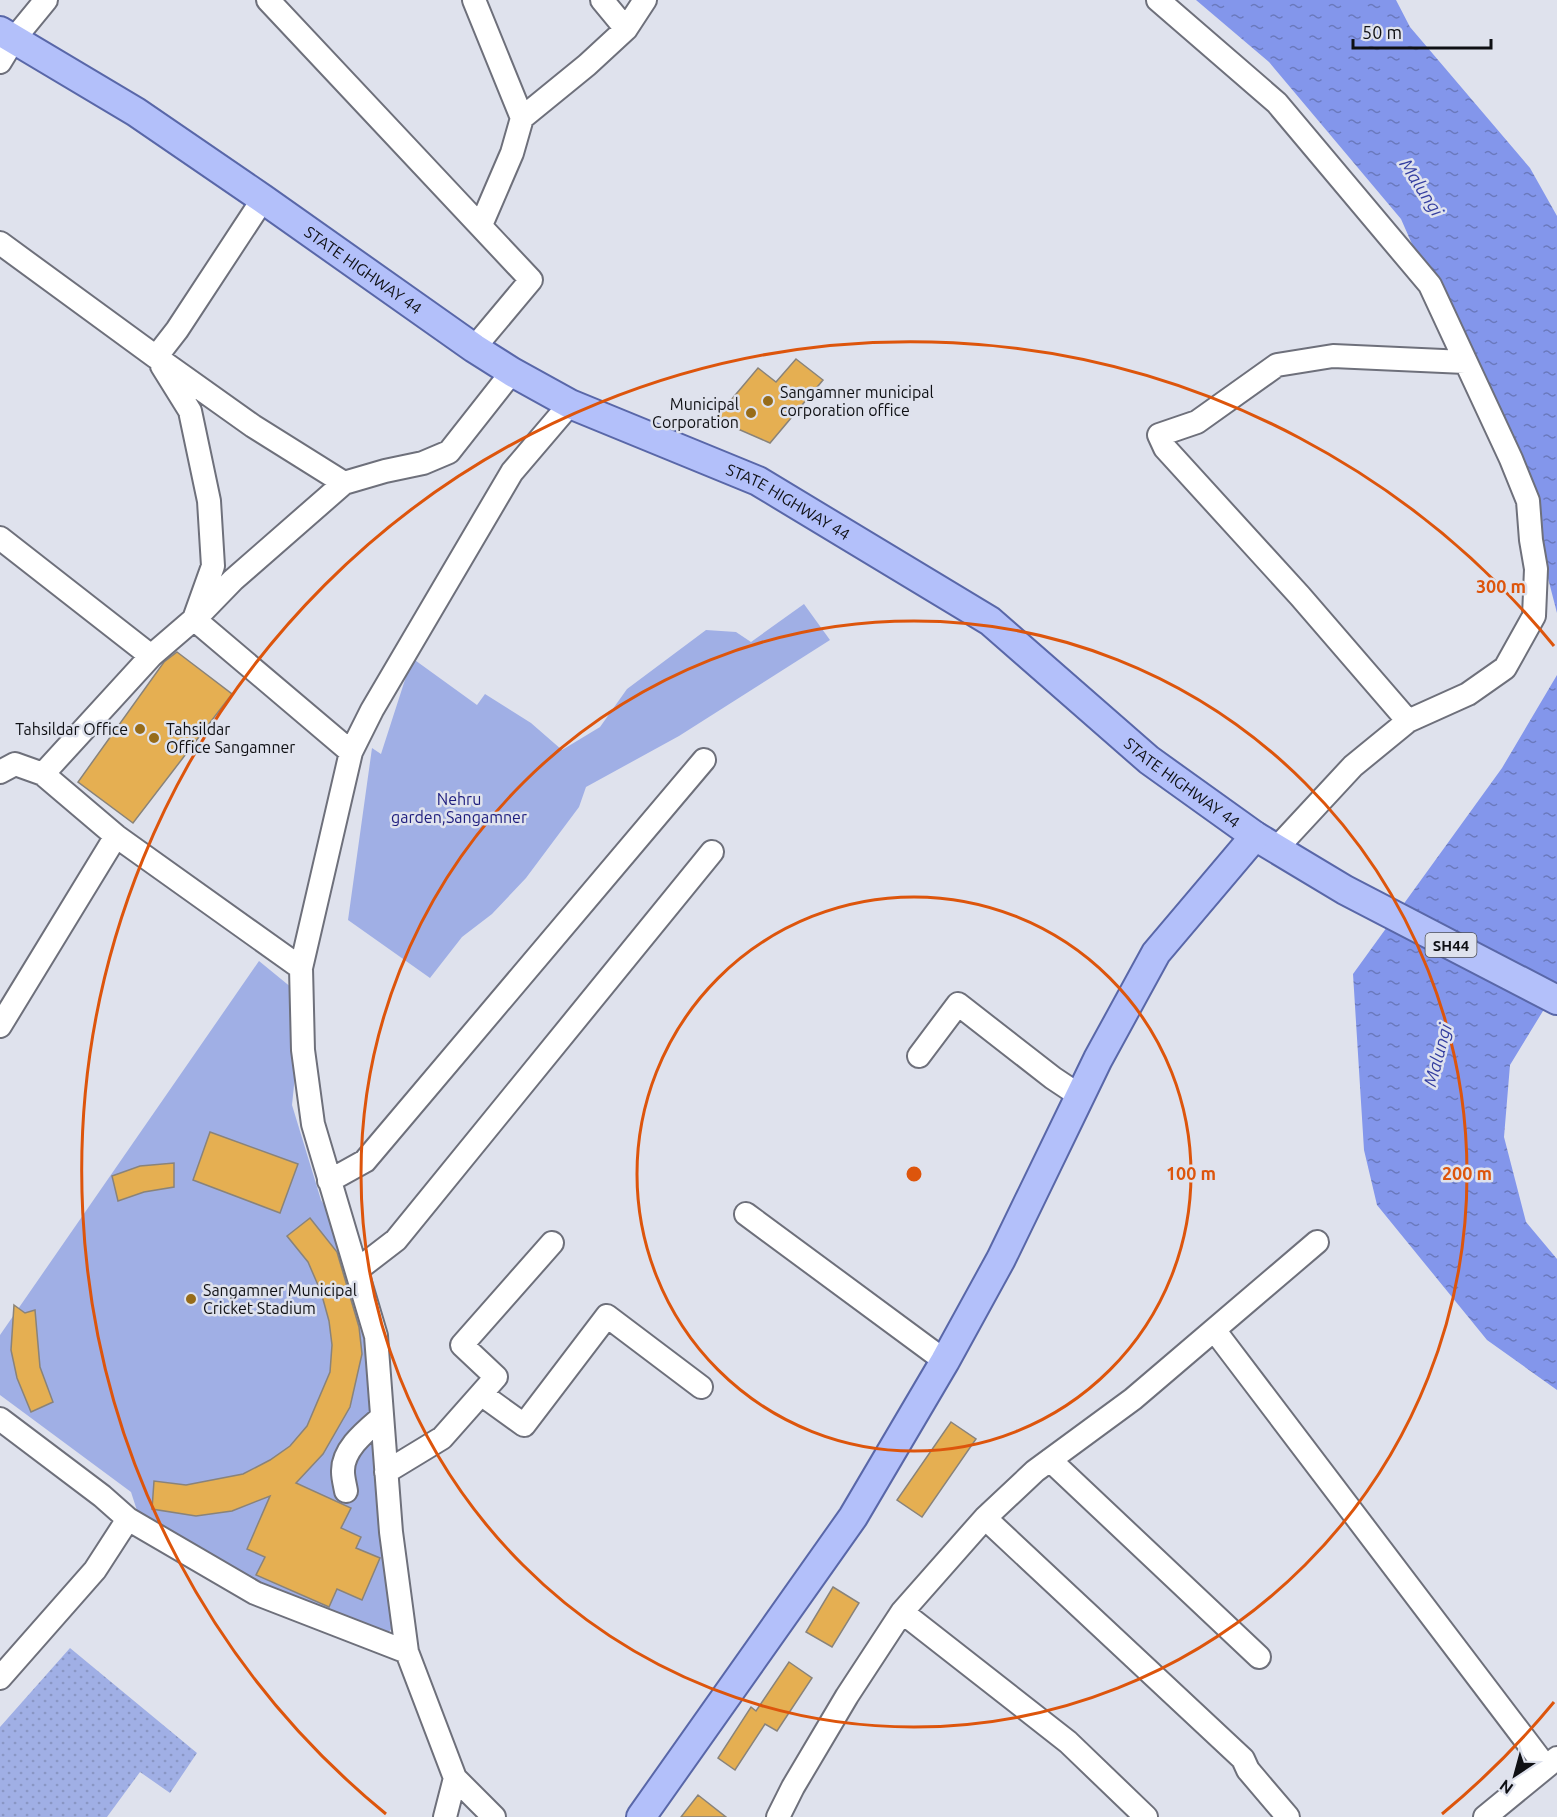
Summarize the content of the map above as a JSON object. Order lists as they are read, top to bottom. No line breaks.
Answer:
{"streets":{"main road":["STATE HIGHWAY 44","SH44"]},"water":["Malungi"],"parks":["Nehru garden,Sangamner"],"places":["Sangamner municipal corporation office","Municipal Corporation","Tahsildar Office","Tahsildar Office Sangamner","Sangamner Municipal Cricket Stadium"],"scale_bar":"50 m","north":"bottom left","rings":["300 m","100 m","200 m"]}
